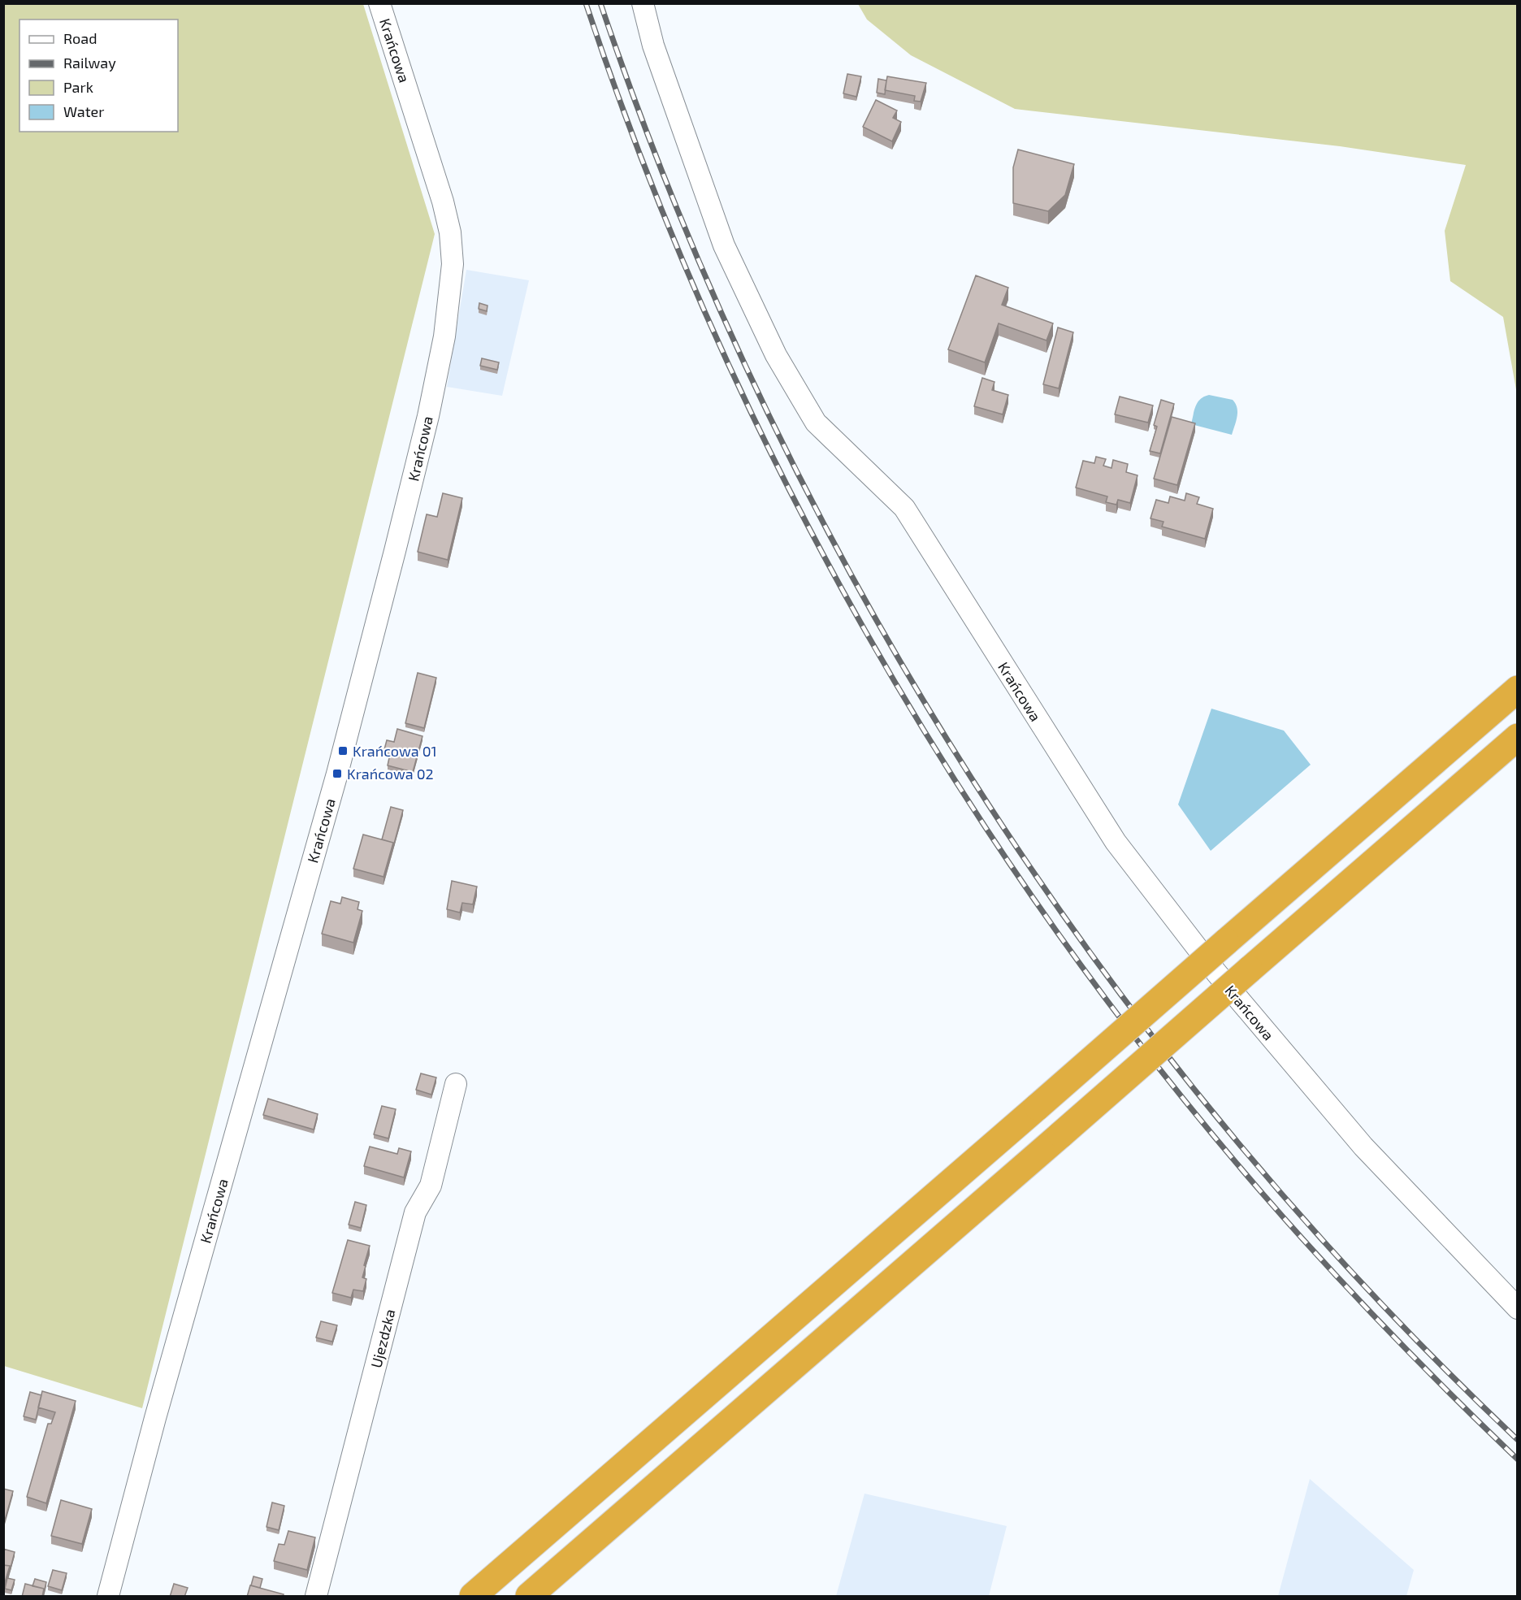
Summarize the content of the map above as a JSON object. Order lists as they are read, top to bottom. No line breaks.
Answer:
{"streets":{"street":["Krańcowa","Ujezdzka"]},"places":{"transit":["Krańcowa 01","Krańcowa 02"]},"legend":["Road","Railway","Park","Water"]}
